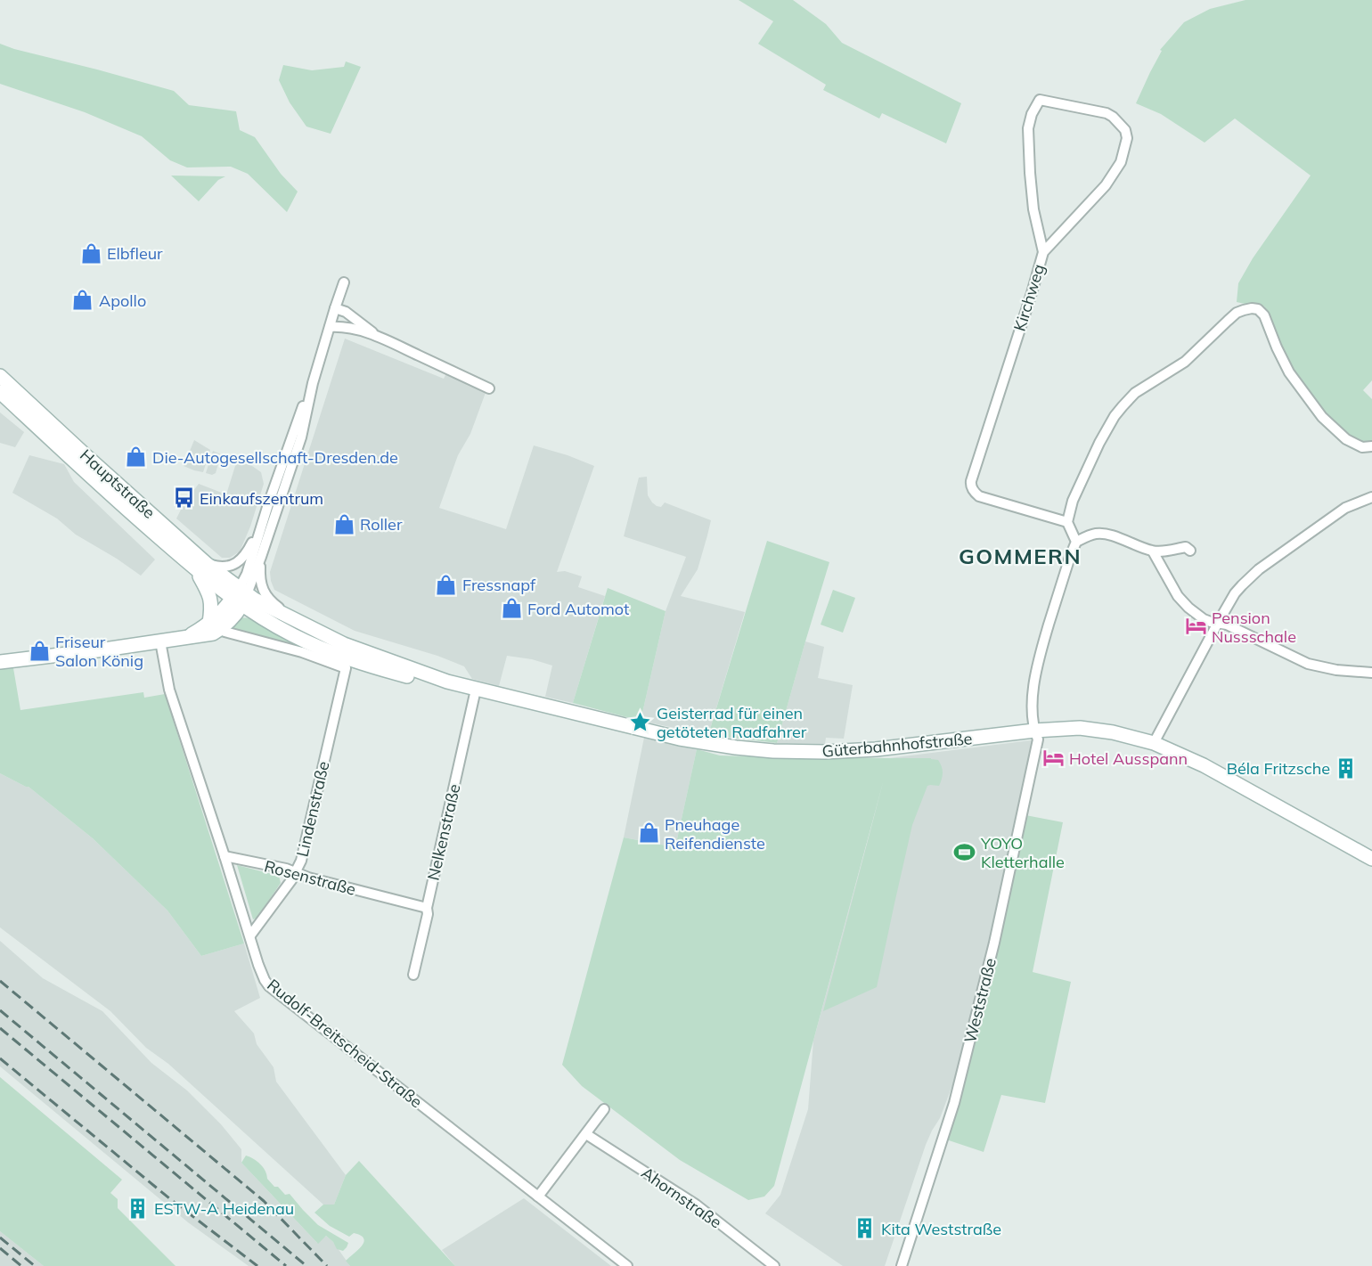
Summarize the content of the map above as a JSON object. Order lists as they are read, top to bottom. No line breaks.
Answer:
{"streets":{"main road":["Hauptstraße","Güterbahnhofstraße"],"street":["Kirchweg","Lindenstraße","Nelkenstraße","Rosenstraße","Weststraße","Rudolf-Breitscheid-Straße","Ahornstraße"]},"crossings":[["Hauptstraße","Güterbahnhofstraße"],["Güterbahnhofstraße","Nelkenstraße"],["Güterbahnhofstraße","Weststraße"],["Lindenstraße","Rosenstraße"],["Lindenstraße","Rudolf-Breitscheid-Straße"],["Nelkenstraße","Rosenstraße"],["Rosenstraße","Rudolf-Breitscheid-Straße"]],"districts":["GOMMERN"],"places":{"shop":["Elbfleur","Apollo","Die-Autogesellschaft-Dresden.de","Roller","Fressnapf","Ford Automot","Friseur Salon König","Pneuhage Reifendienste"],"bus stop":["Einkaufszentrum"],"hotel":["Pension Nussschale","Hotel Ausspann"],"place":["Geisterrad für einen getöteten Radfahrer"],"building":["Béla Fritzsche","ESTW-A Heidenau","Kita Weststraße"],"sports":["YOYO Kletterhalle"]}}
